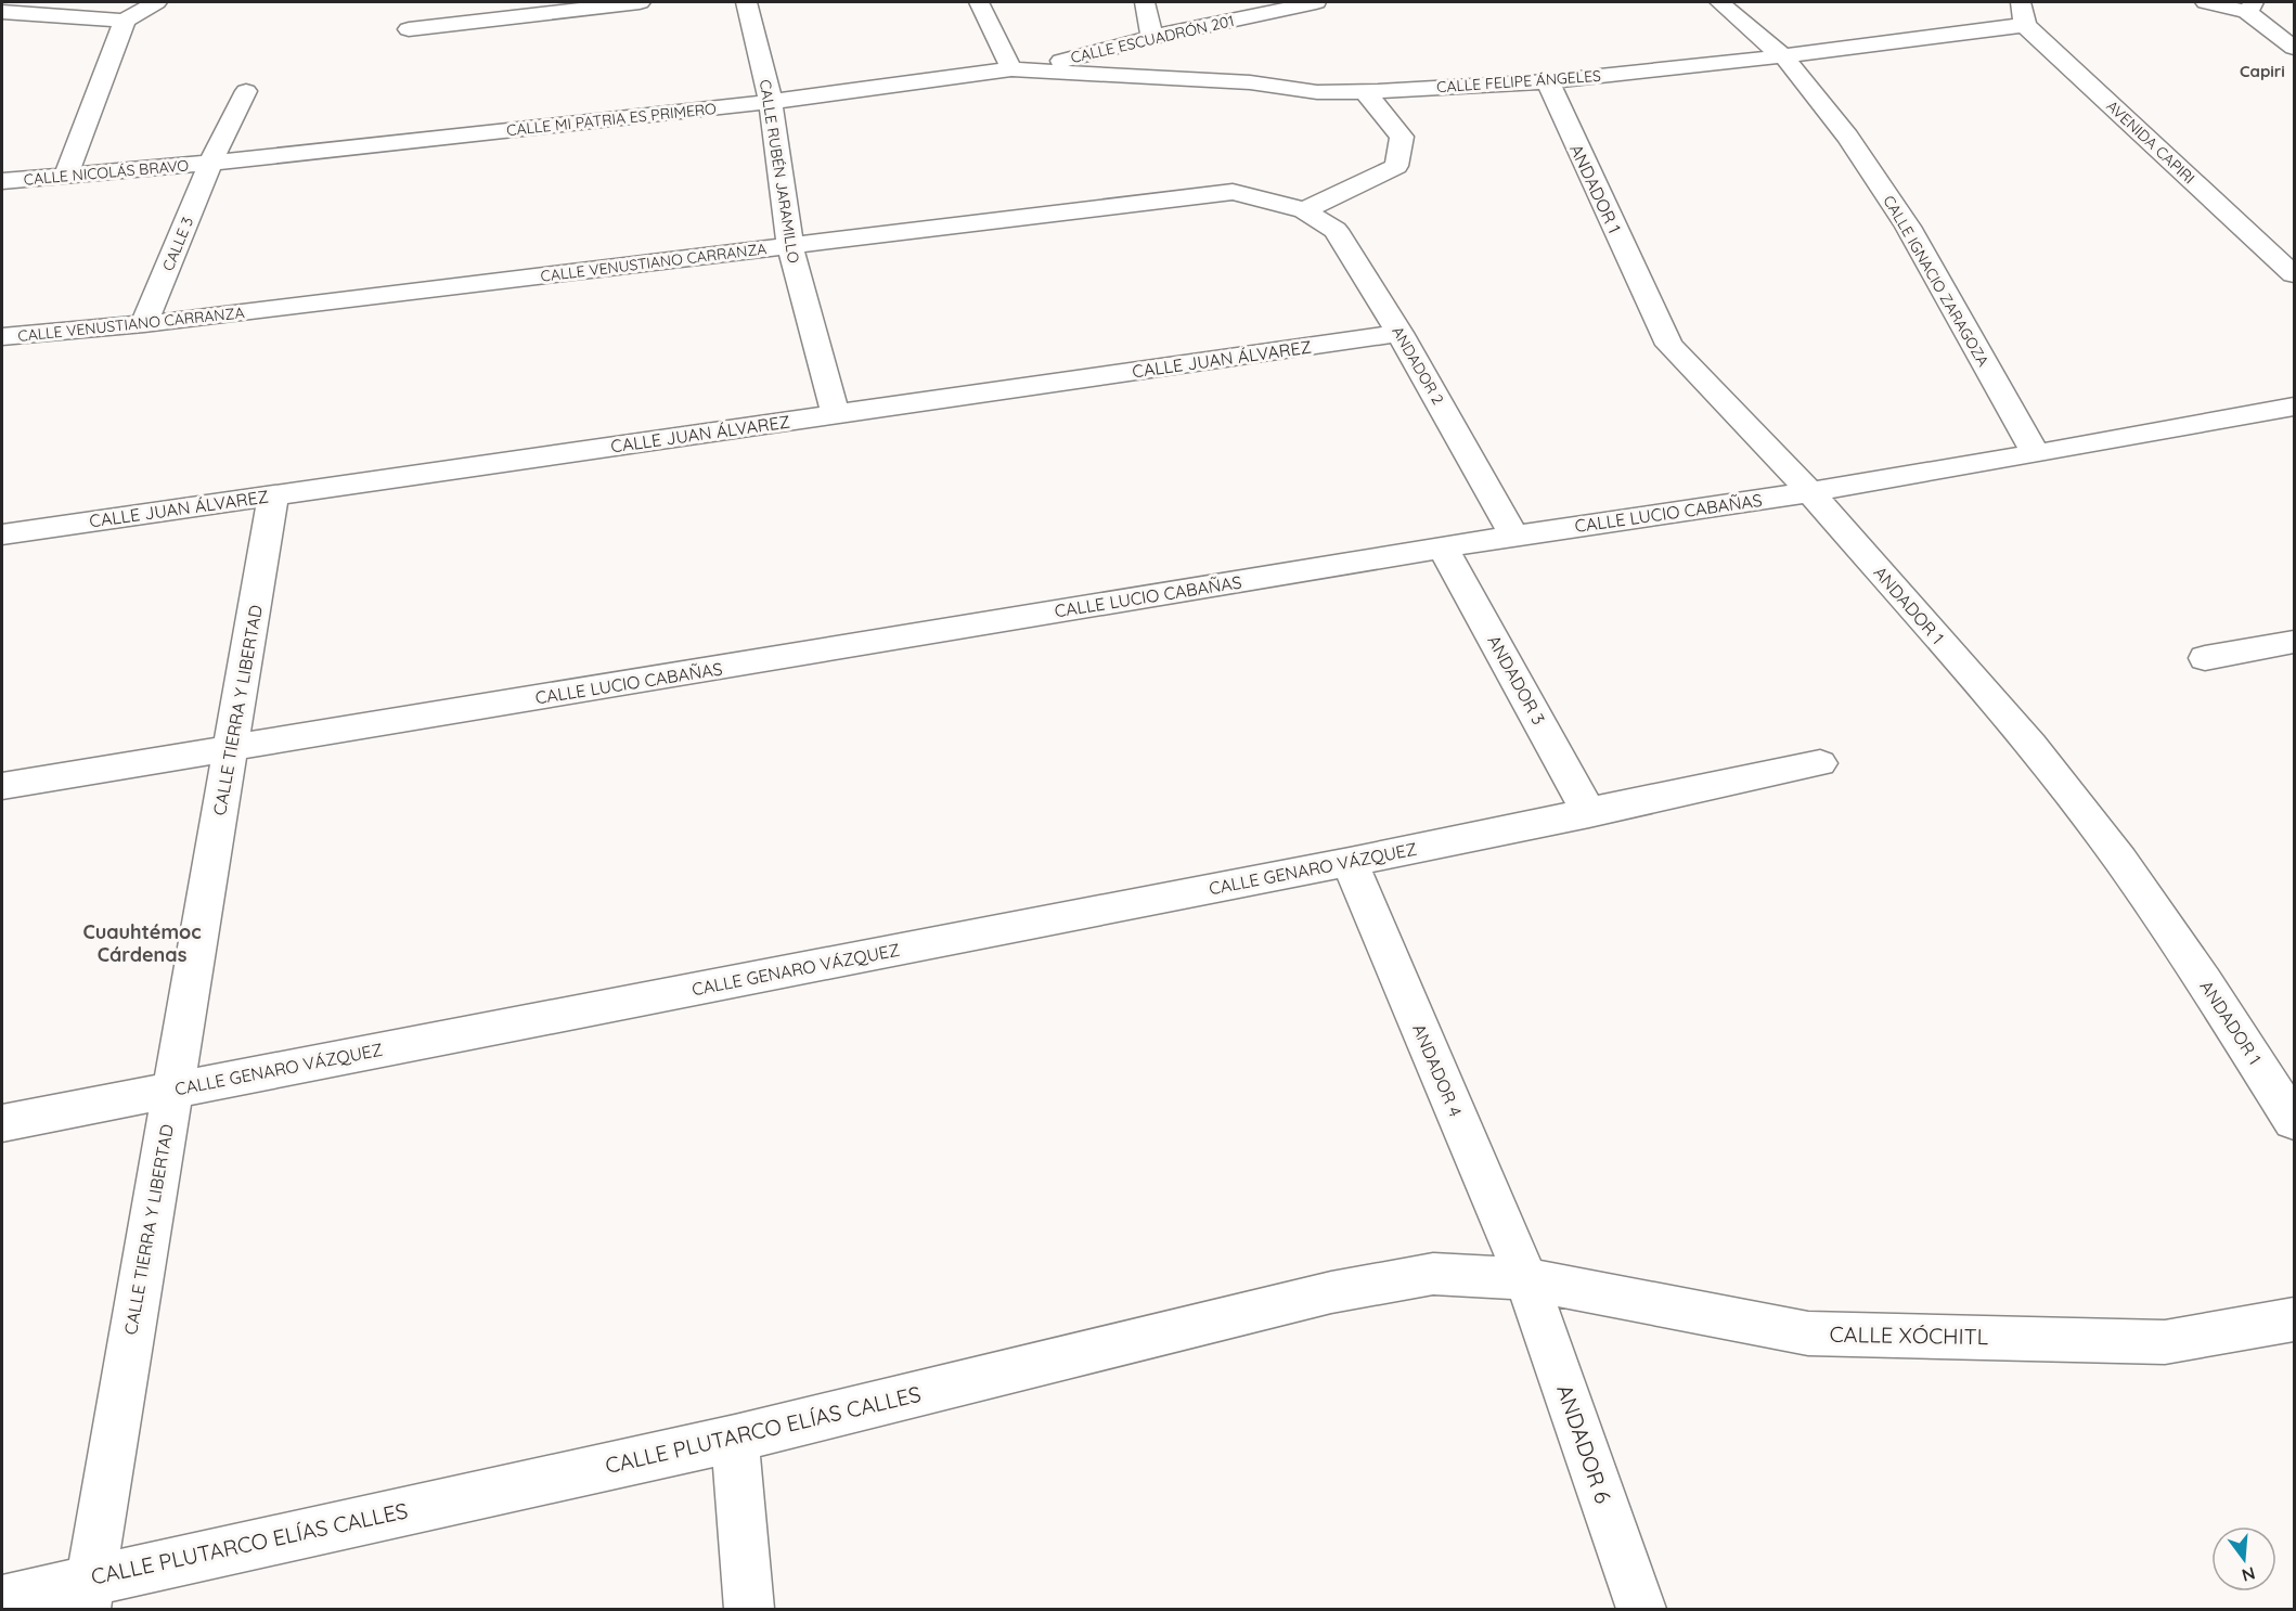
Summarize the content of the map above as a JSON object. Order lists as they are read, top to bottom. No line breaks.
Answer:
{"streets":{"street":["CALLE ESCUADRÓN 201","CALLE FELIPE ÁNGELES","CALLE MI PATRIA ES PRIMERO","AVENIDA CAPIRI","CALLE RUBÉN JARAMILLO","CALLE NICOLÁS BRAVO","ANDADOR 1","CALLE 3","CALLE VENUSTIANO CARRANZA","CALLE IGNACIO ZARAGOZA","CALLE JUAN ÁLVAREZ","ANDADOR 2","CALLE LUCIO CABAÑAS","ANDADOR 3","CALLE TIERRA Y LIBERTAD","CALLE GENARO VÁZQUEZ","ANDADOR 4","CALLE XÓCHITL","CALLE PLUTARCO ELÍAS CALLES","ANDADOR 6"]},"crossings":[["CALLE ESCUADRÓN 201","CALLE FELIPE ÁNGELES"],["CALLE ESCUADRÓN 201","CALLE MI PATRIA ES PRIMERO"],["CALLE FELIPE ÁNGELES","CALLE MI PATRIA ES PRIMERO"],["CALLE FELIPE ÁNGELES","AVENIDA CAPIRI"],["CALLE FELIPE ÁNGELES","ANDADOR 1"],["CALLE FELIPE ÁNGELES","CALLE IGNACIO ZARAGOZA"],["CALLE MI PATRIA ES PRIMERO","CALLE RUBÉN JARAMILLO"],["CALLE MI PATRIA ES PRIMERO","CALLE NICOLÁS BRAVO"],["CALLE MI PATRIA ES PRIMERO","CALLE 3"],["CALLE RUBÉN JARAMILLO","CALLE VENUSTIANO CARRANZA"],["CALLE RUBÉN JARAMILLO","CALLE JUAN ÁLVAREZ"],["CALLE NICOLÁS BRAVO","CALLE 3"],["ANDADOR 1","CALLE LUCIO CABAÑAS"],["CALLE 3","CALLE VENUSTIANO CARRANZA"],["CALLE VENUSTIANO CARRANZA","ANDADOR 2"],["CALLE IGNACIO ZARAGOZA","CALLE LUCIO CABAÑAS"],["CALLE JUAN ÁLVAREZ","ANDADOR 2"],["CALLE JUAN ÁLVAREZ","CALLE TIERRA Y LIBERTAD"],["ANDADOR 2","CALLE LUCIO CABAÑAS"],["CALLE LUCIO CABAÑAS","ANDADOR 3"],["CALLE LUCIO CABAÑAS","CALLE TIERRA Y LIBERTAD"],["ANDADOR 3","CALLE GENARO VÁZQUEZ"],["CALLE TIERRA Y LIBERTAD","CALLE GENARO VÁZQUEZ"],["CALLE TIERRA Y LIBERTAD","CALLE PLUTARCO ELÍAS CALLES"],["CALLE GENARO VÁZQUEZ","ANDADOR 4"],["ANDADOR 4","CALLE XÓCHITL"],["ANDADOR 4","CALLE PLUTARCO ELÍAS CALLES"],["ANDADOR 4","ANDADOR 6"],["CALLE XÓCHITL","CALLE PLUTARCO ELÍAS CALLES"],["CALLE XÓCHITL","ANDADOR 6"],["CALLE PLUTARCO ELÍAS CALLES","ANDADOR 6"]],"districts":["Capiri","Cuauhtémoc Cárdenas"],"north":"bottom"}
